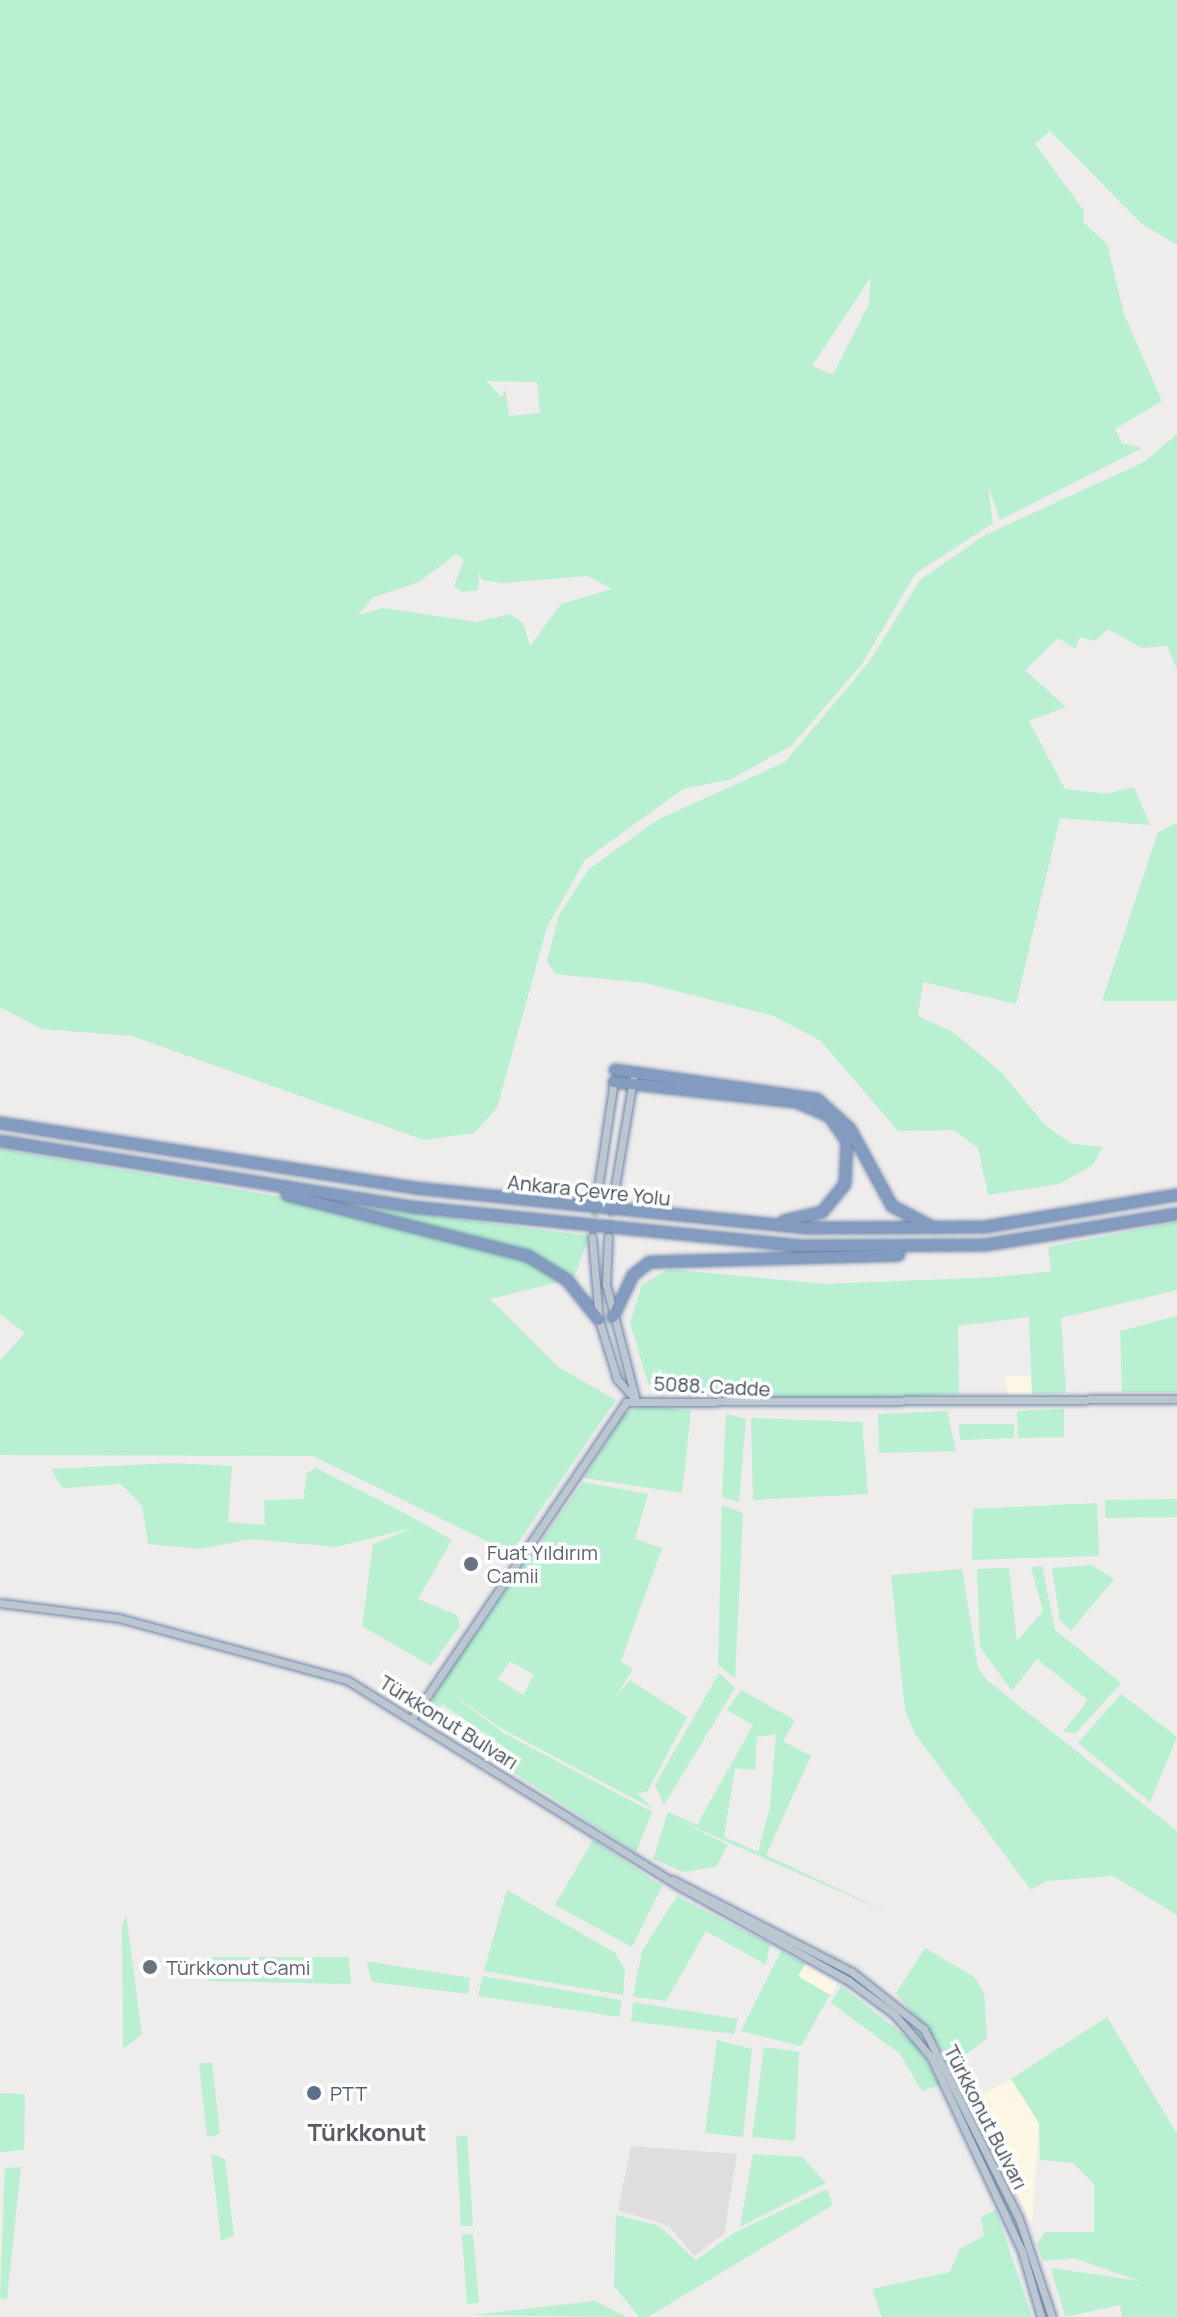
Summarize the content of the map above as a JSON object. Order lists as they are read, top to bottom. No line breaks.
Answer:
{"streets":{"highway":["Ankara Çevre Yolu"],"street":["5088. Cadde","Türkkonut Bulvarı"]},"crossings":[["5088. Cadde","Türkkonut Bulvarı"]],"districts":["Türkkonut"],"places":["Fuat Yıldırım Camii","Türkkonut Cami","PTT"]}
